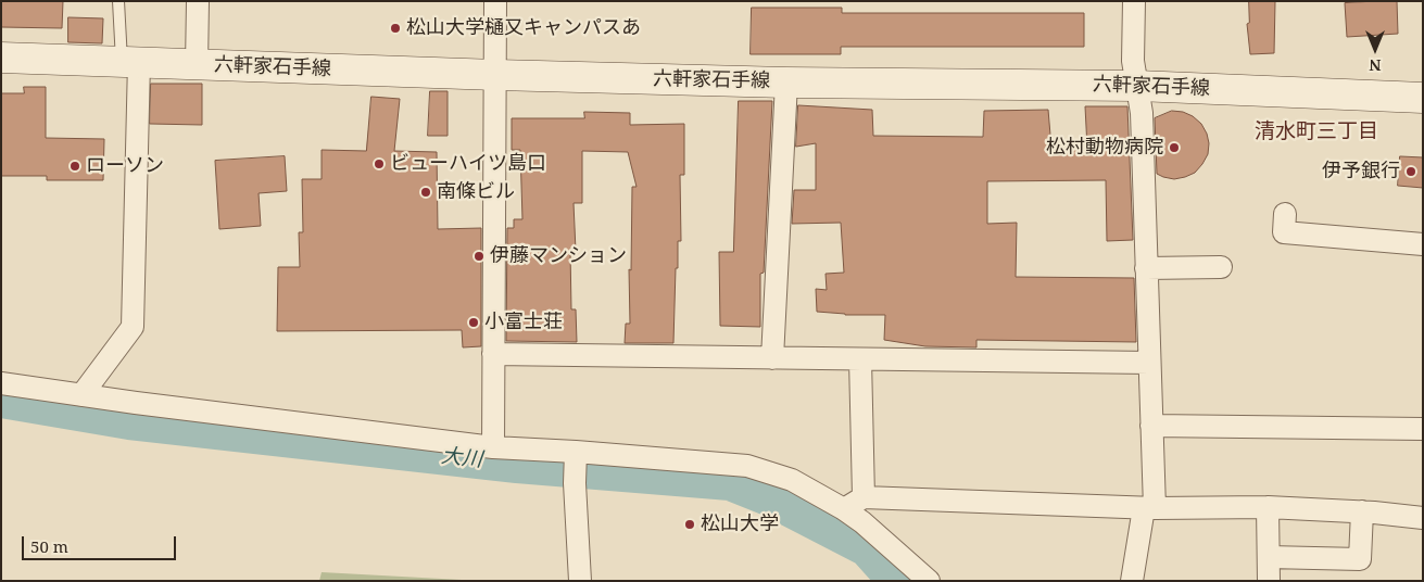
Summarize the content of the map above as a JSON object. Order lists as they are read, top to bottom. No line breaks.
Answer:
{"streets":{"main road":["六軒家石手線"]},"districts":["清水町三丁目"],"water":["大川"],"places":["松山大学樋又キャンパスあ","松村動物病院","ビューハイツ島口","ローソン","伊予銀行","南條ビル","伊藤マンション","小富士荘","松山大学"],"scale_bar":"50 m","north":"bottom"}
